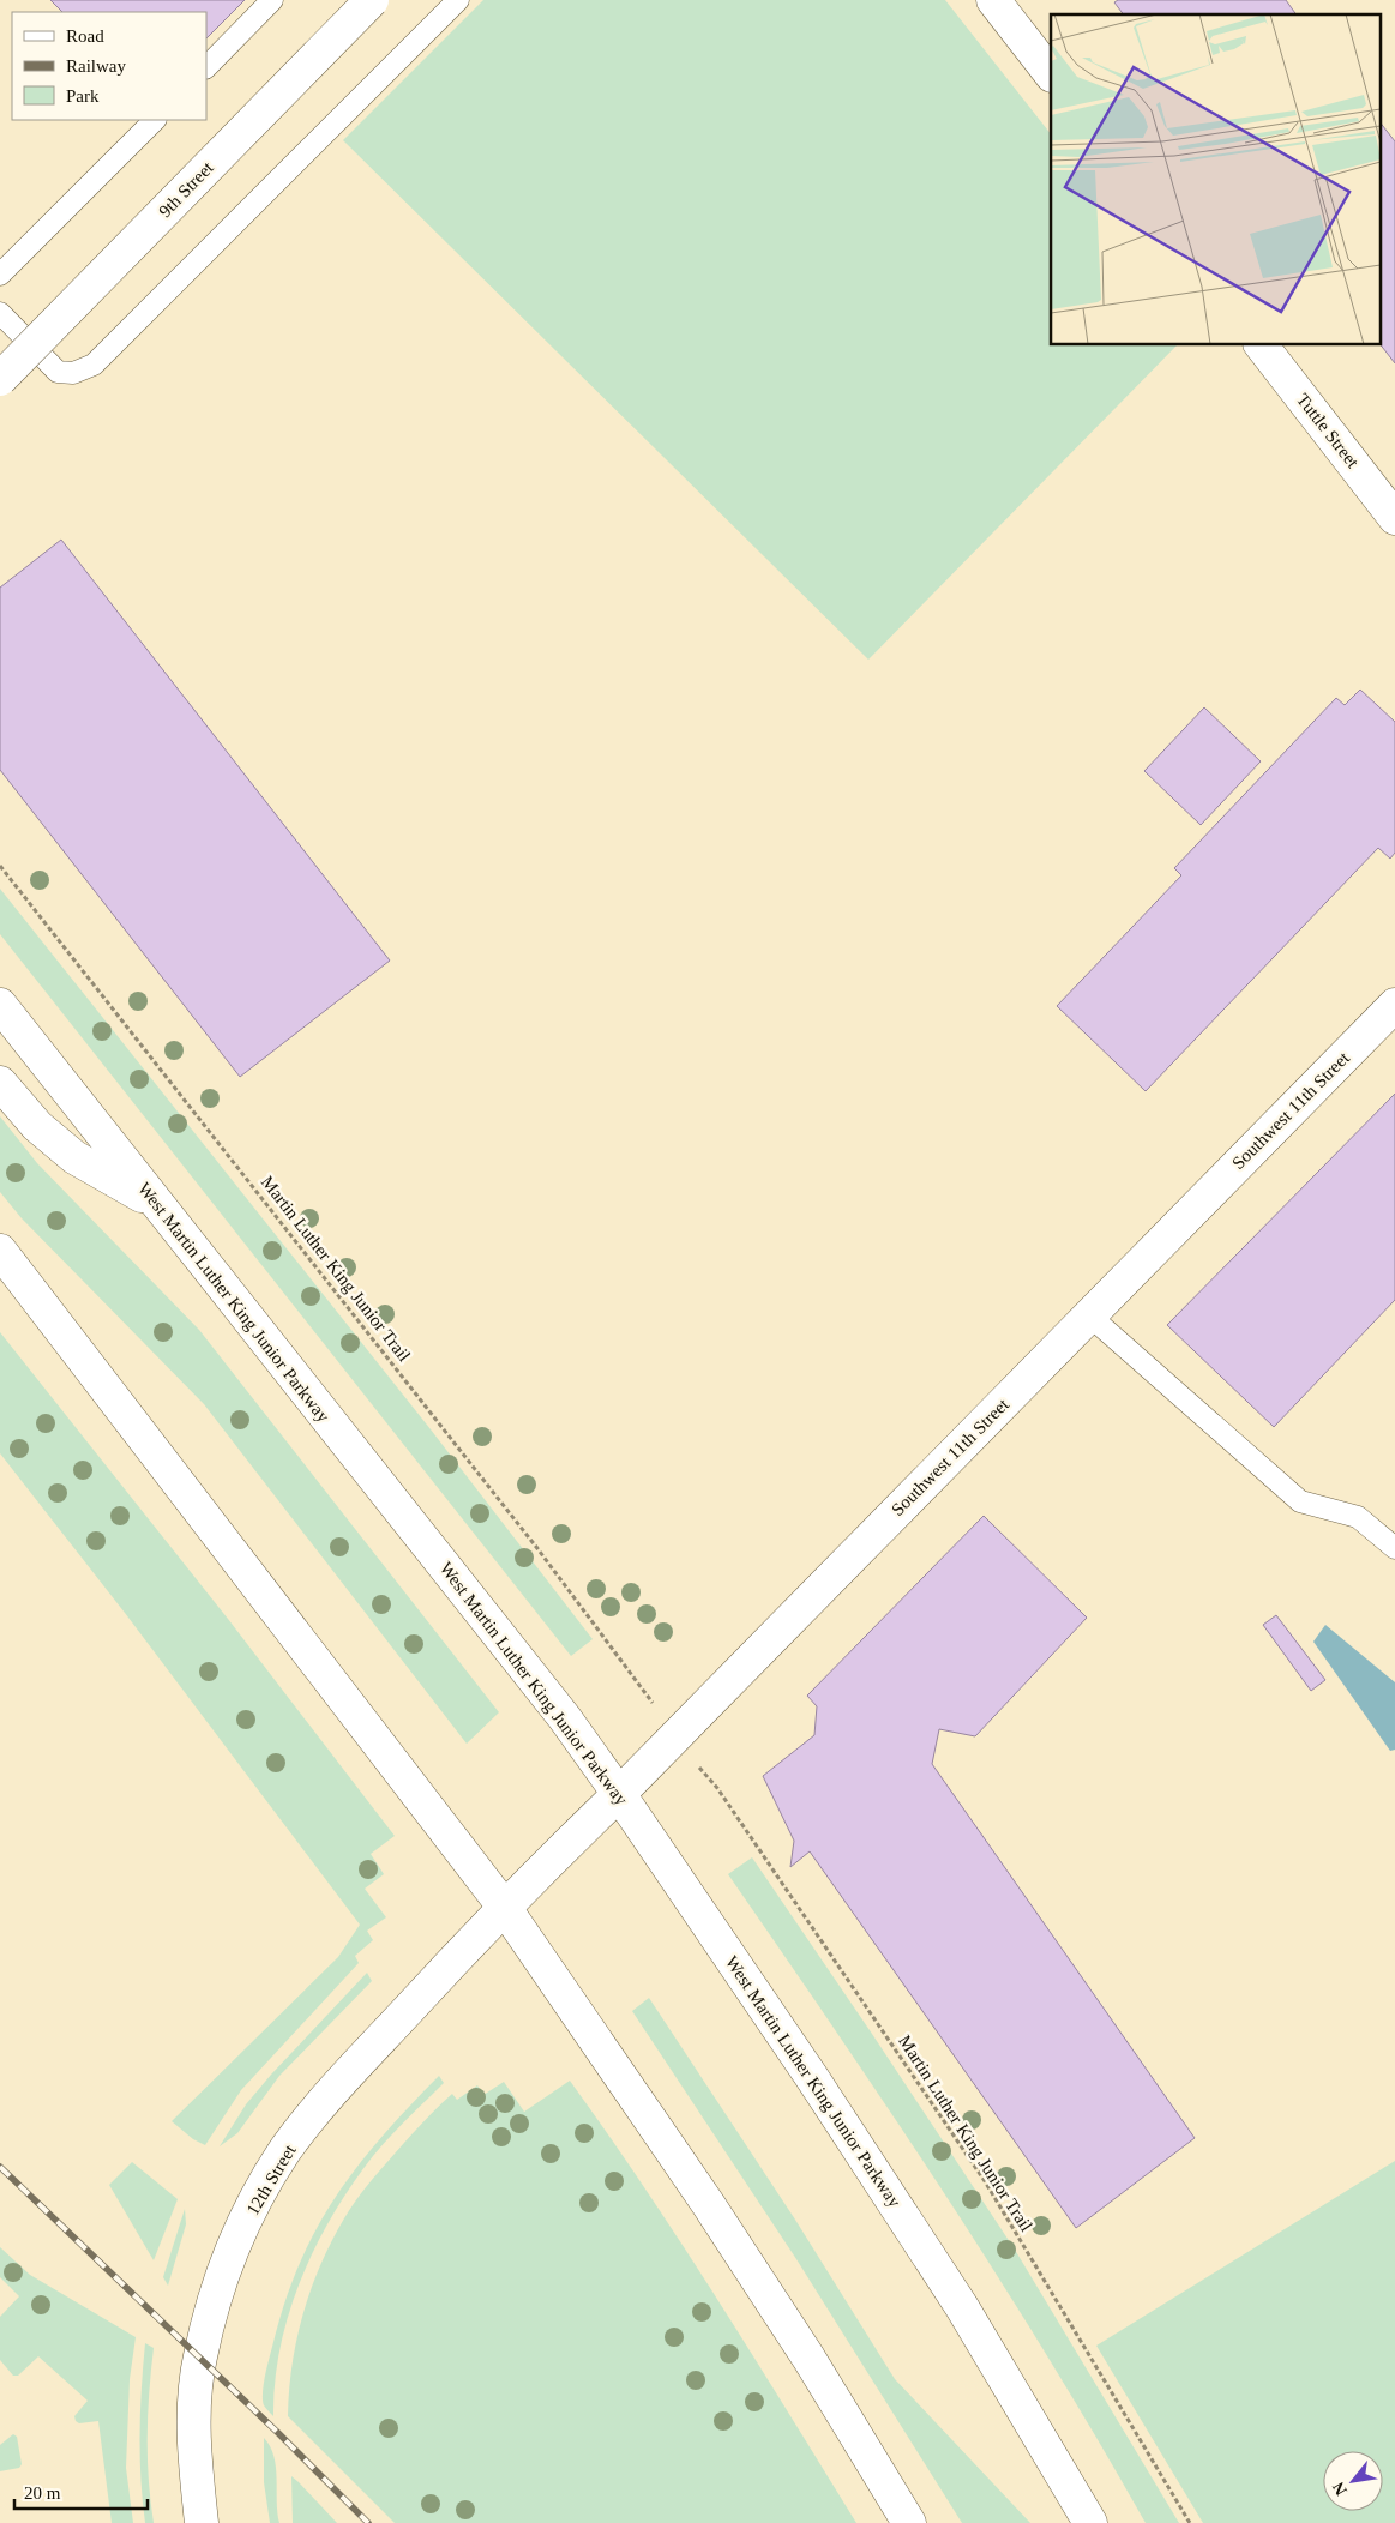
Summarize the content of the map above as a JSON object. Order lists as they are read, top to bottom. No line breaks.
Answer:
{"streets":{"main road":["9th Street","Tuttle Street","Southwest 11th Street","West Martin Luther King Junior Parkway","12th Street"],"path":["Martin Luther King Junior Trail"]},"crossings":[["Southwest 11th Street","West Martin Luther King Junior Parkway"],["Southwest 11th Street","12th Street"]],"legend":["Road","Railway","Park"],"scale_bar":"20 m","north":"bottom left"}
